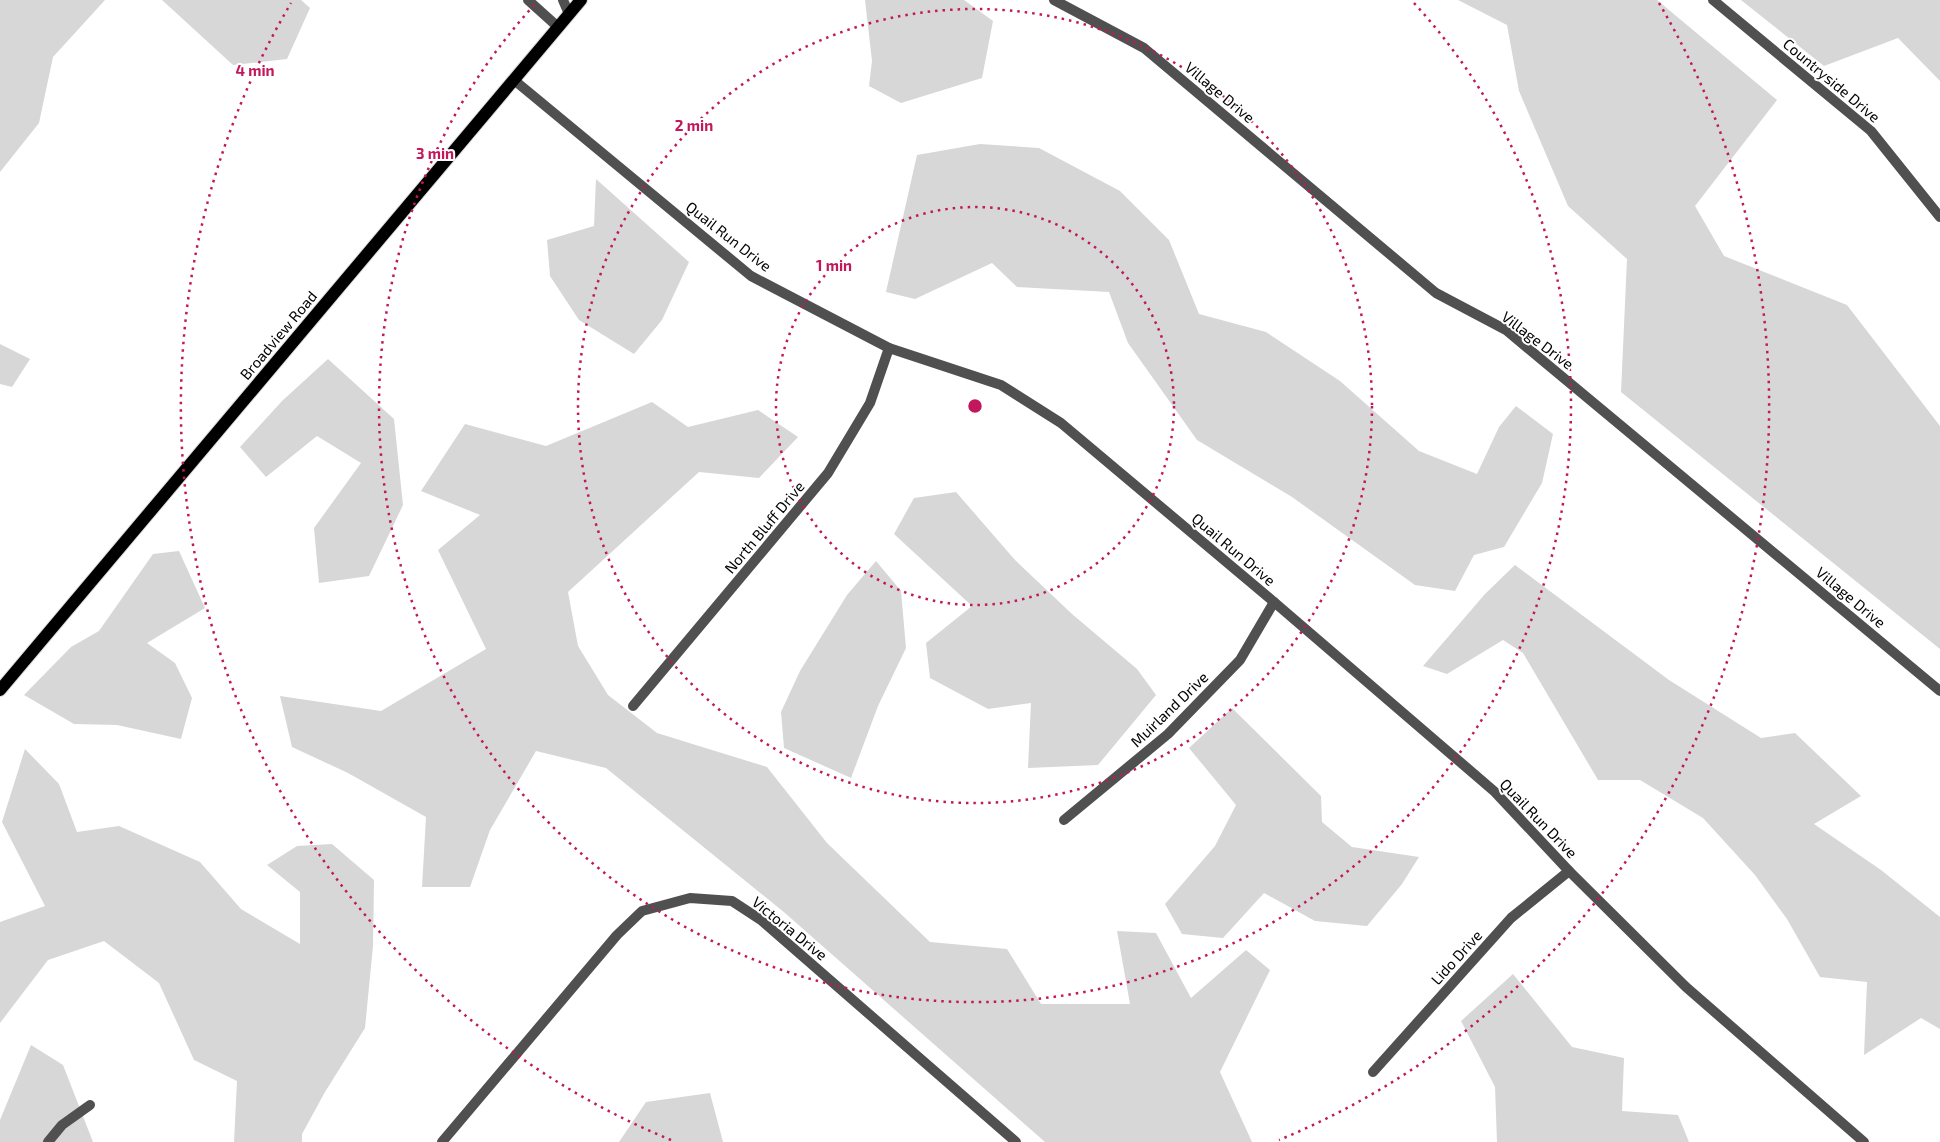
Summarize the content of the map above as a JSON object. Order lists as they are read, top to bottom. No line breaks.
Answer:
{"streets":{"main road":["Broadview Road"],"street":["Countryside Drive","Village Drive","Quail Run Drive","North Bluff Drive","Muirland Drive","Victoria Drive","Lido Drive"]},"crossings":[["Quail Run Drive","Broadview Road"],["Quail Run Drive","North Bluff Drive"],["Quail Run Drive","Muirland Drive"],["Quail Run Drive","Lido Drive"]],"rings":["4 min","2 min","3 min","1 min"]}
